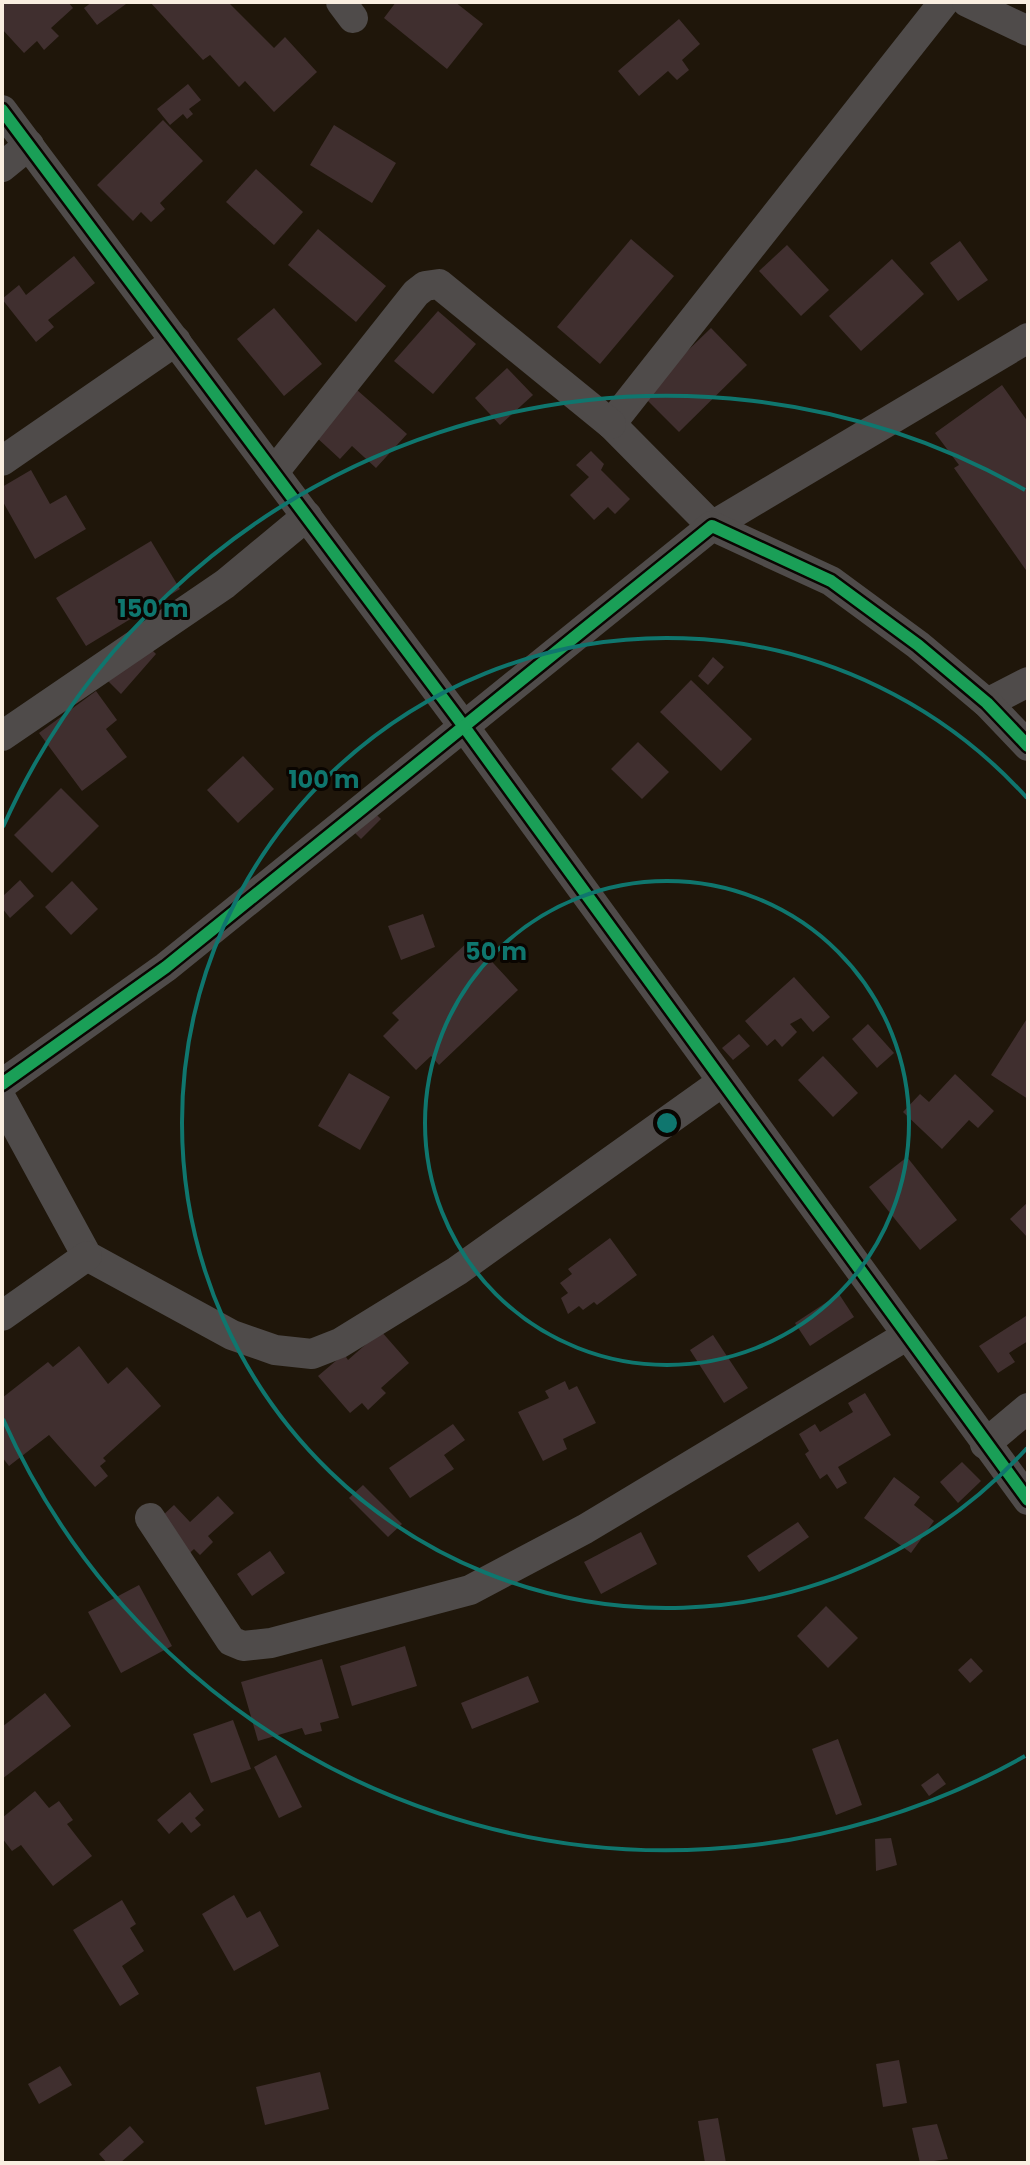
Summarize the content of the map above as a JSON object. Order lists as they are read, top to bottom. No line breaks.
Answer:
{"rings":["150 m","100 m","50 m"]}
